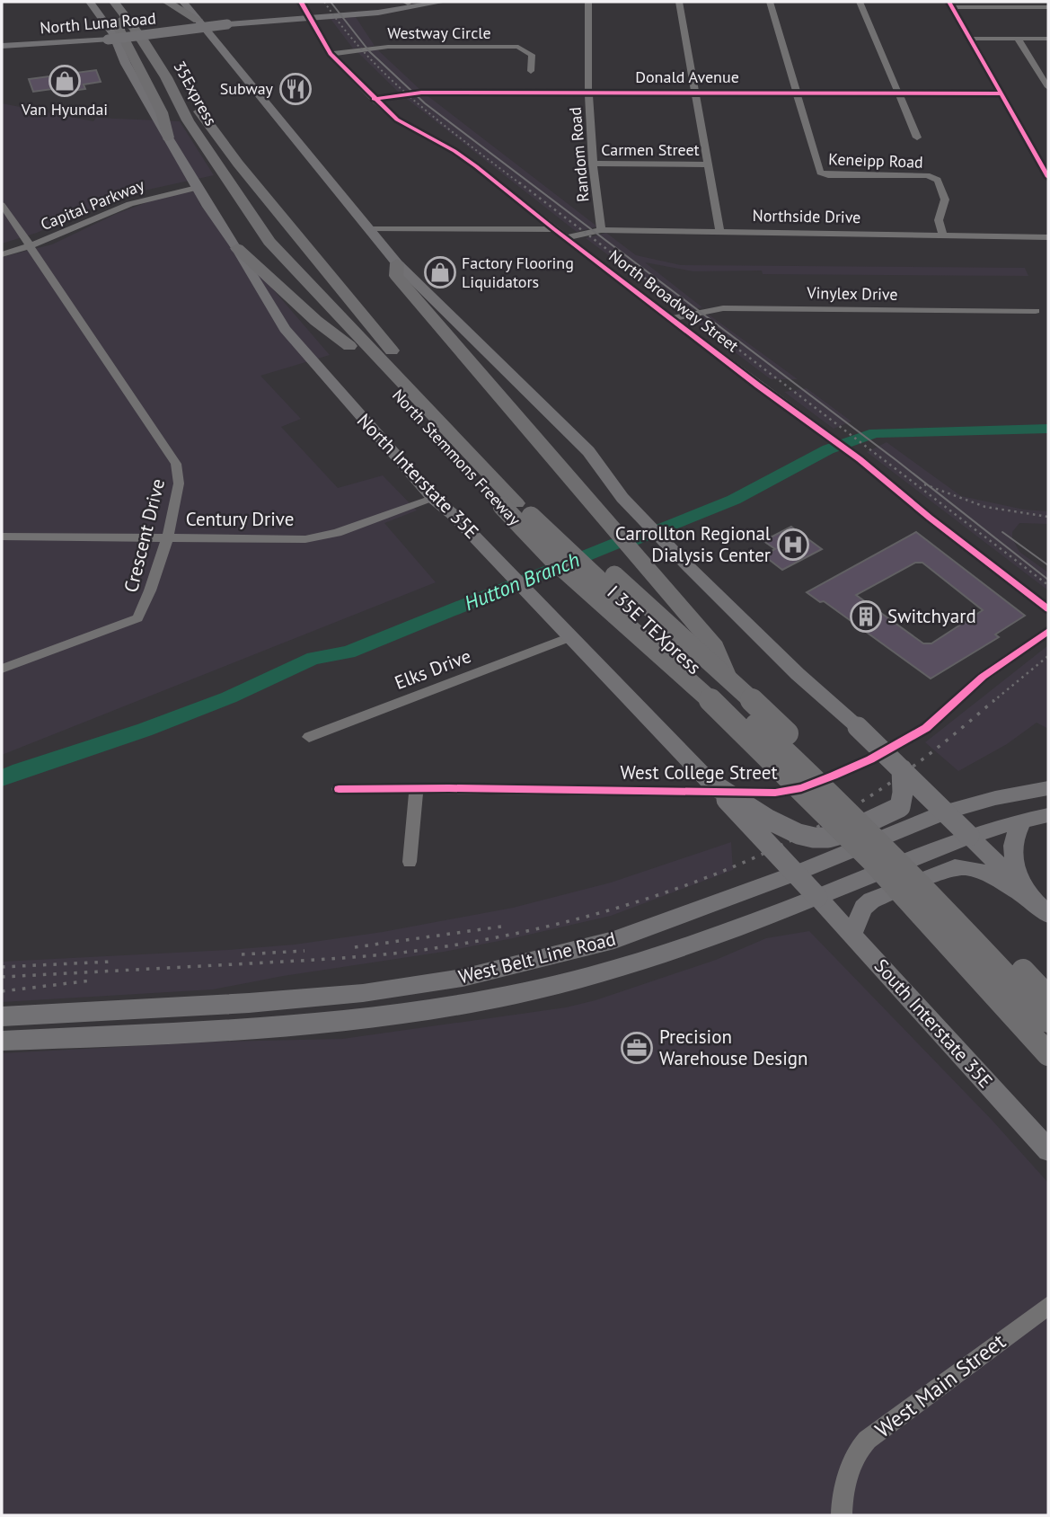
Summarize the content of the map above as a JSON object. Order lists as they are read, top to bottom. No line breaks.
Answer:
{"streets":{"highway":["35Express","North Stemmons Freeway","I 35E TEXpress"],"main road":["North Luna Road","North Interstate 35E","West Belt Line Road","South Interstate 35E"],"street":["Westway Circle","Donald Avenue","Carmen Street","Random Road","Keneipp Road","Capital Parkway","Northside Drive","Vinylex Drive","North Broadway Street","Century Drive","Crescent Drive","Elks Drive","West College Street","West Main Street"]},"crossings":[["North Luna Road","North Broadway Street"],["Westway Circle","North Broadway Street"],["Donald Avenue","Random Road"],["Donald Avenue","Keneipp Road"],["Donald Avenue","North Broadway Street"],["35Express","I 35E TEXpress"],["Carmen Street","Random Road"],["Random Road","Northside Drive"],["Keneipp Road","Northside Drive"],["Capital Parkway","North Interstate 35E"],["Capital Parkway","Crescent Drive"],["Northside Drive","North Broadway Street"],["Vinylex Drive","North Broadway Street"],["North Stemmons Freeway","I 35E TEXpress"],["North Interstate 35E","Century Drive"],["North Interstate 35E","Elks Drive"],["North Interstate 35E","West Belt Line Road"],["North Interstate 35E","South Interstate 35E"],["Century Drive","Crescent Drive"],["West Belt Line Road","South Interstate 35E"]],"water":["Hutton Branch"],"places":{"shop":["Van Hyundai","Factory Flooring Liquidators"],"restaurant":["Subway"],"hospital":["Carrollton Regional Dialysis Center"],"building":["Switchyard"],"office":["Precision Warehouse Design"]}}
